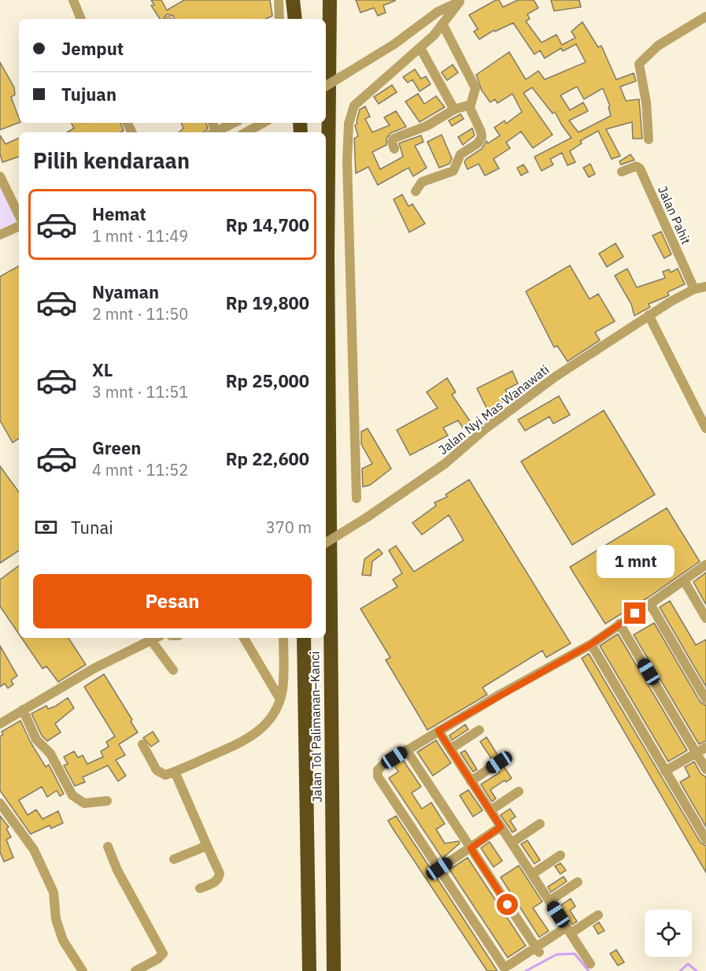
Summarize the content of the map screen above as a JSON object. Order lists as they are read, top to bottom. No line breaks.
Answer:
{"streets":{"highway":["Jalan Tol Palimanan–Kanci"],"street":["Jalan Pahit","Jalan Nyi Mas Wanawati"]},"crossings":[["Jalan Pahit","Jalan Nyi Mas Wanawati"]],"page":{"banner":["Jemput","Tujuan"],"heading":"Pilih kendaraan","list":[{"name":"Hemat","note":"1 mnt · 11:49","value":"Rp 14,700"},{"name":"Nyaman","note":"2 mnt · 11:50","value":"Rp 19,800"},{"name":"XL","note":"3 mnt · 11:51","value":"Rp 25,000"},{"name":"Green","note":"4 mnt · 11:52","value":"Rp 22,600"}],"pay":["Tunai","370 m"],"bubble":"1 mnt","buttons":"Pesan"}}
